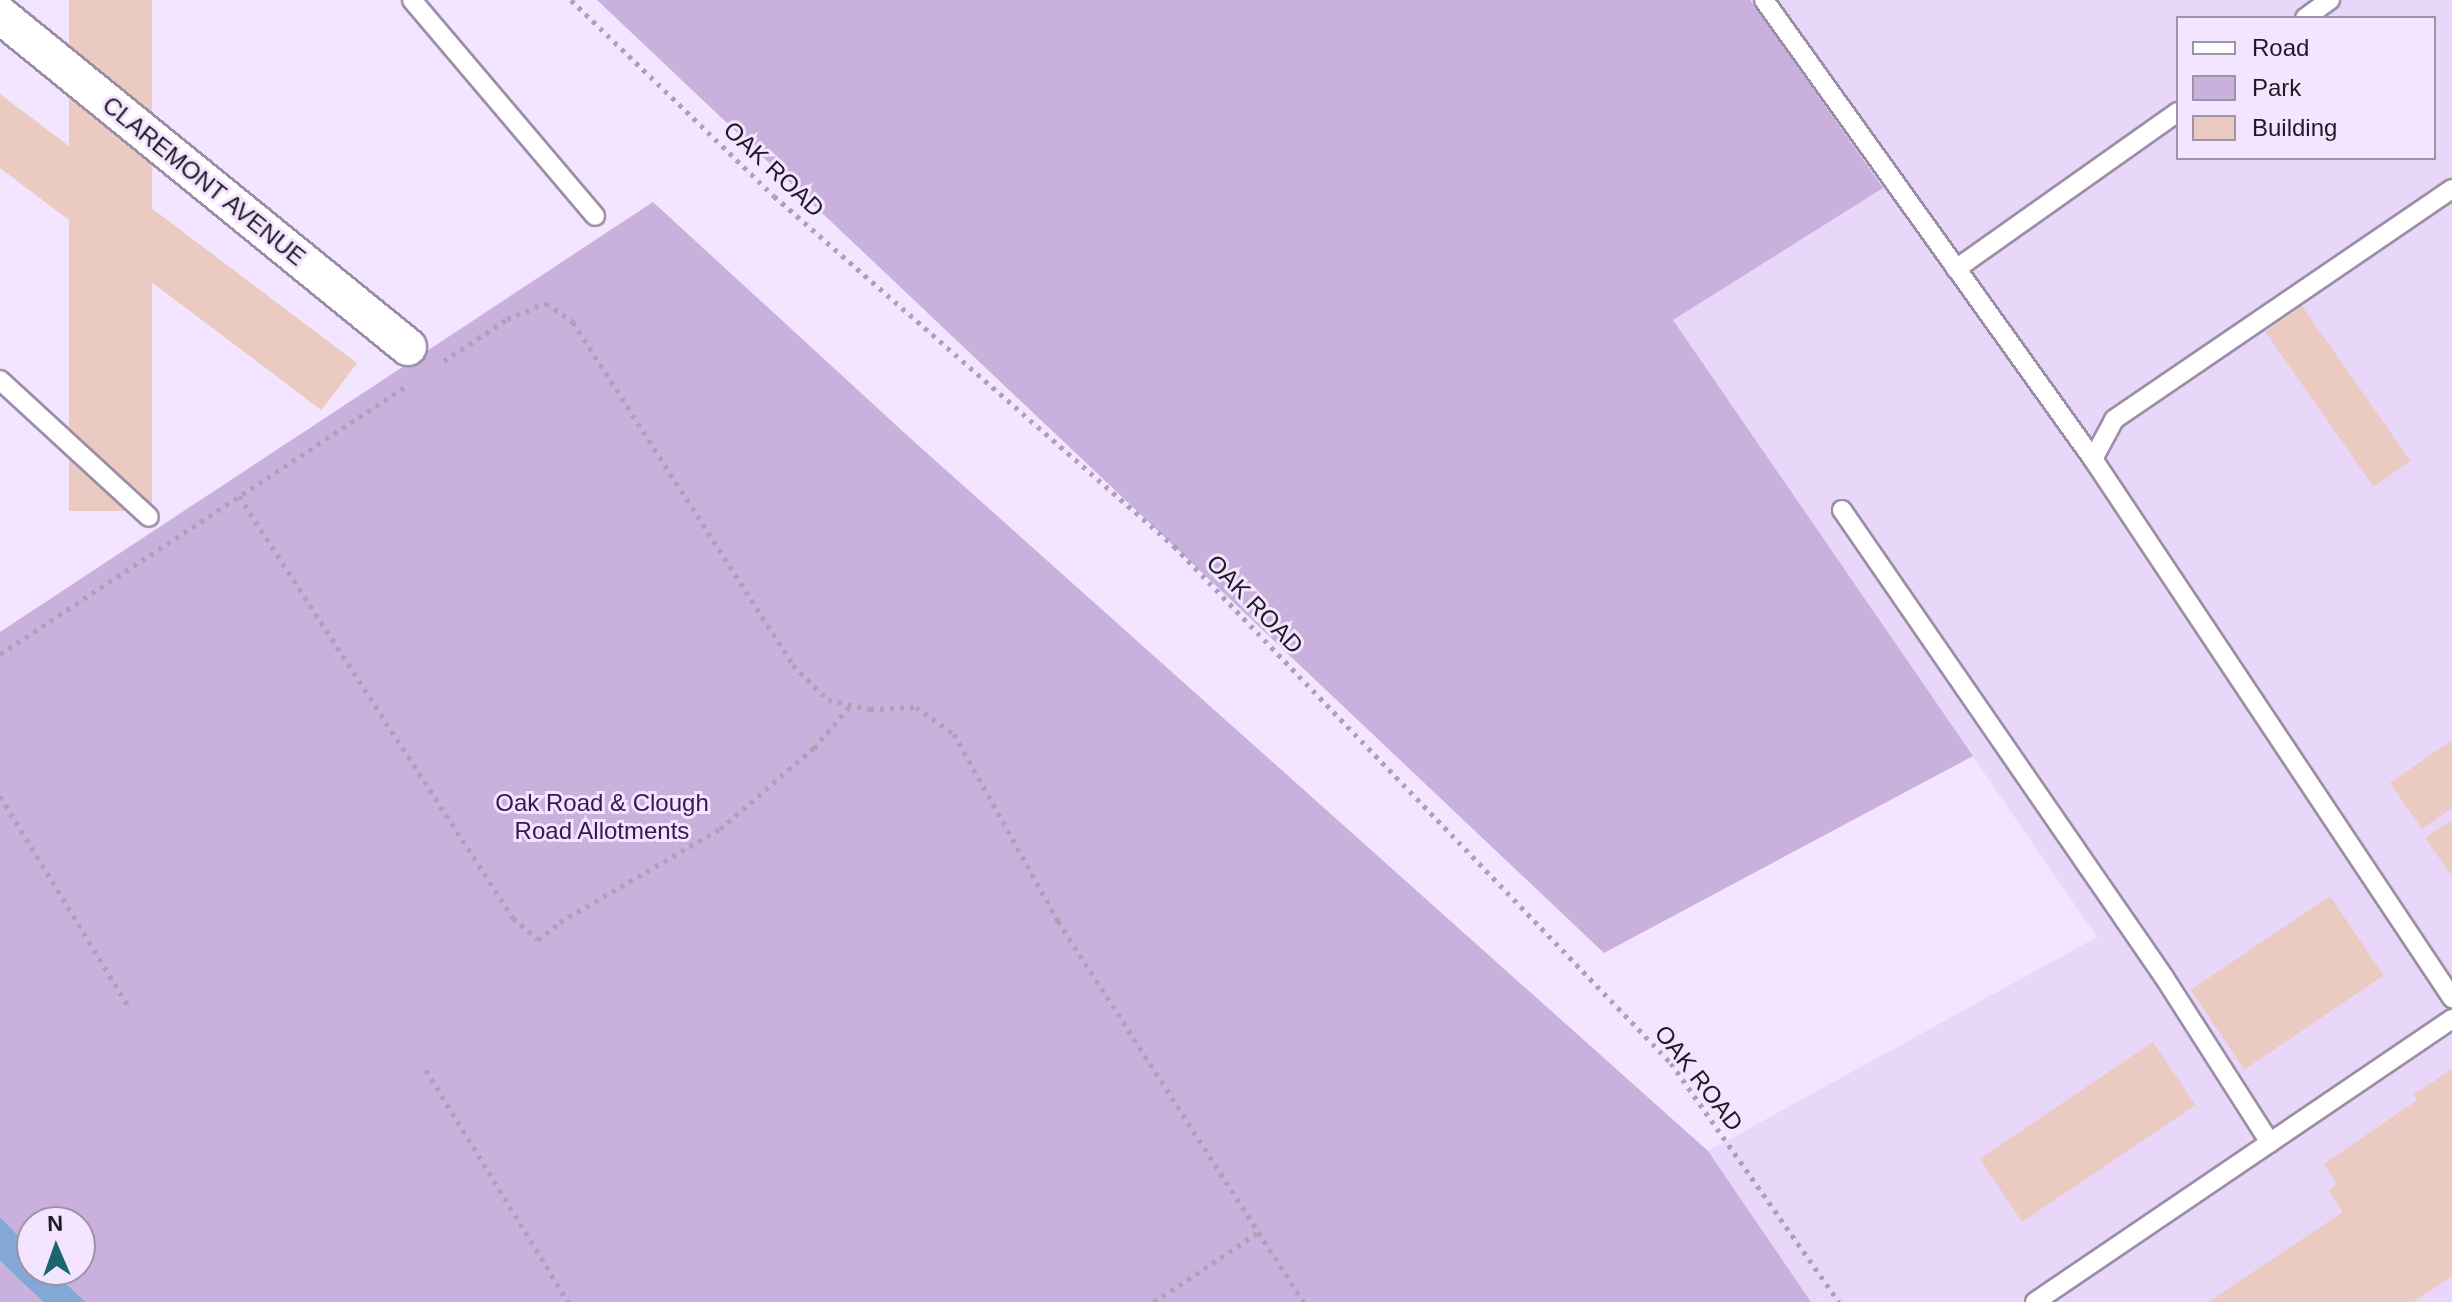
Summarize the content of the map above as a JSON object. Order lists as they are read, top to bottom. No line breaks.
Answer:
{"streets":{"street":["CLAREMONT AVENUE"],"path":["OAK ROAD"]},"parks":["Oak Road & Clough Road Allotments"],"legend":["Road","Park","Building"],"north":"top"}
